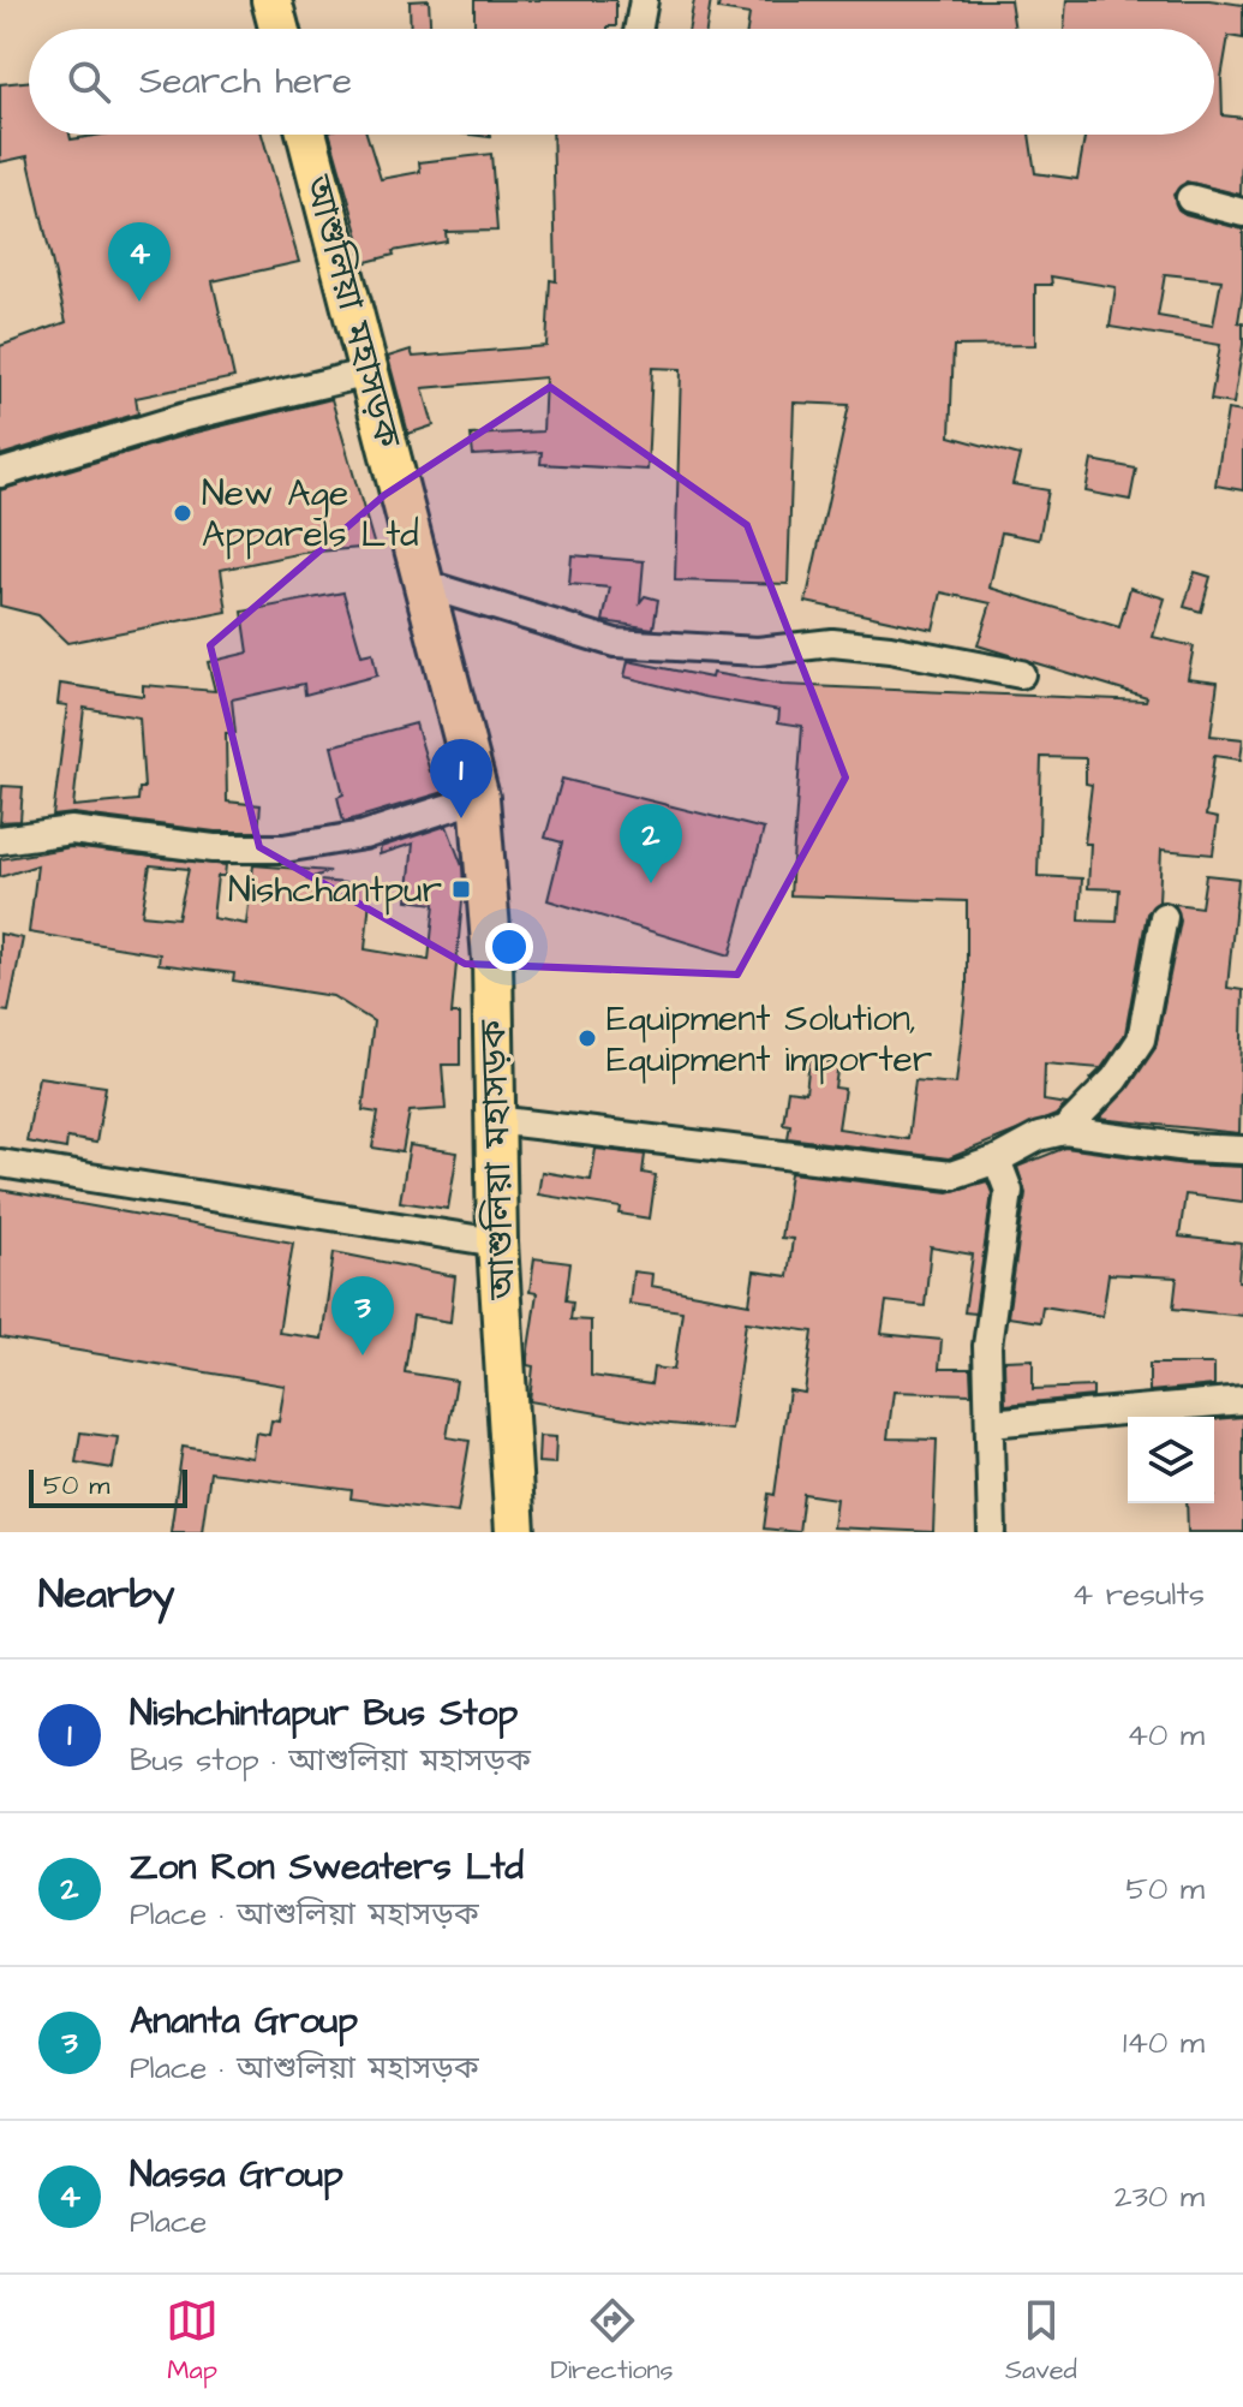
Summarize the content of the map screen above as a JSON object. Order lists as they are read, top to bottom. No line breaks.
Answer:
{"streets":{"highway":["আশুলিয়া মহাসড়ক"]},"places":{"other":["New Age Apparels Ltd","Equipment Solution, Equipment importer"],"transit":["Nishchantpur"]},"scale_bar":"50 m","page":{"search":"Search here","pins":["4","1","2","3"],"scale":"50 m","heading":["Nearby","4 results"],"list":[{"mark":"1","name":"Nishchintapur Bus Stop","note":"Bus stop · আশুলিয়া মহাসড়ক","value":"40 m"},{"mark":"2","name":"Zon Ron Sweaters Ltd","note":"Place · আশুলিয়া মহাসড়ক","value":"50 m"},{"mark":"3","name":"Ananta Group","note":"Place · আশুলিয়া মহাসড়ক","value":"140 m"},{"mark":"4","name":"Nassa Group","note":"Place","value":"230 m"}],"nav":["Map","Directions","Saved"]}}
